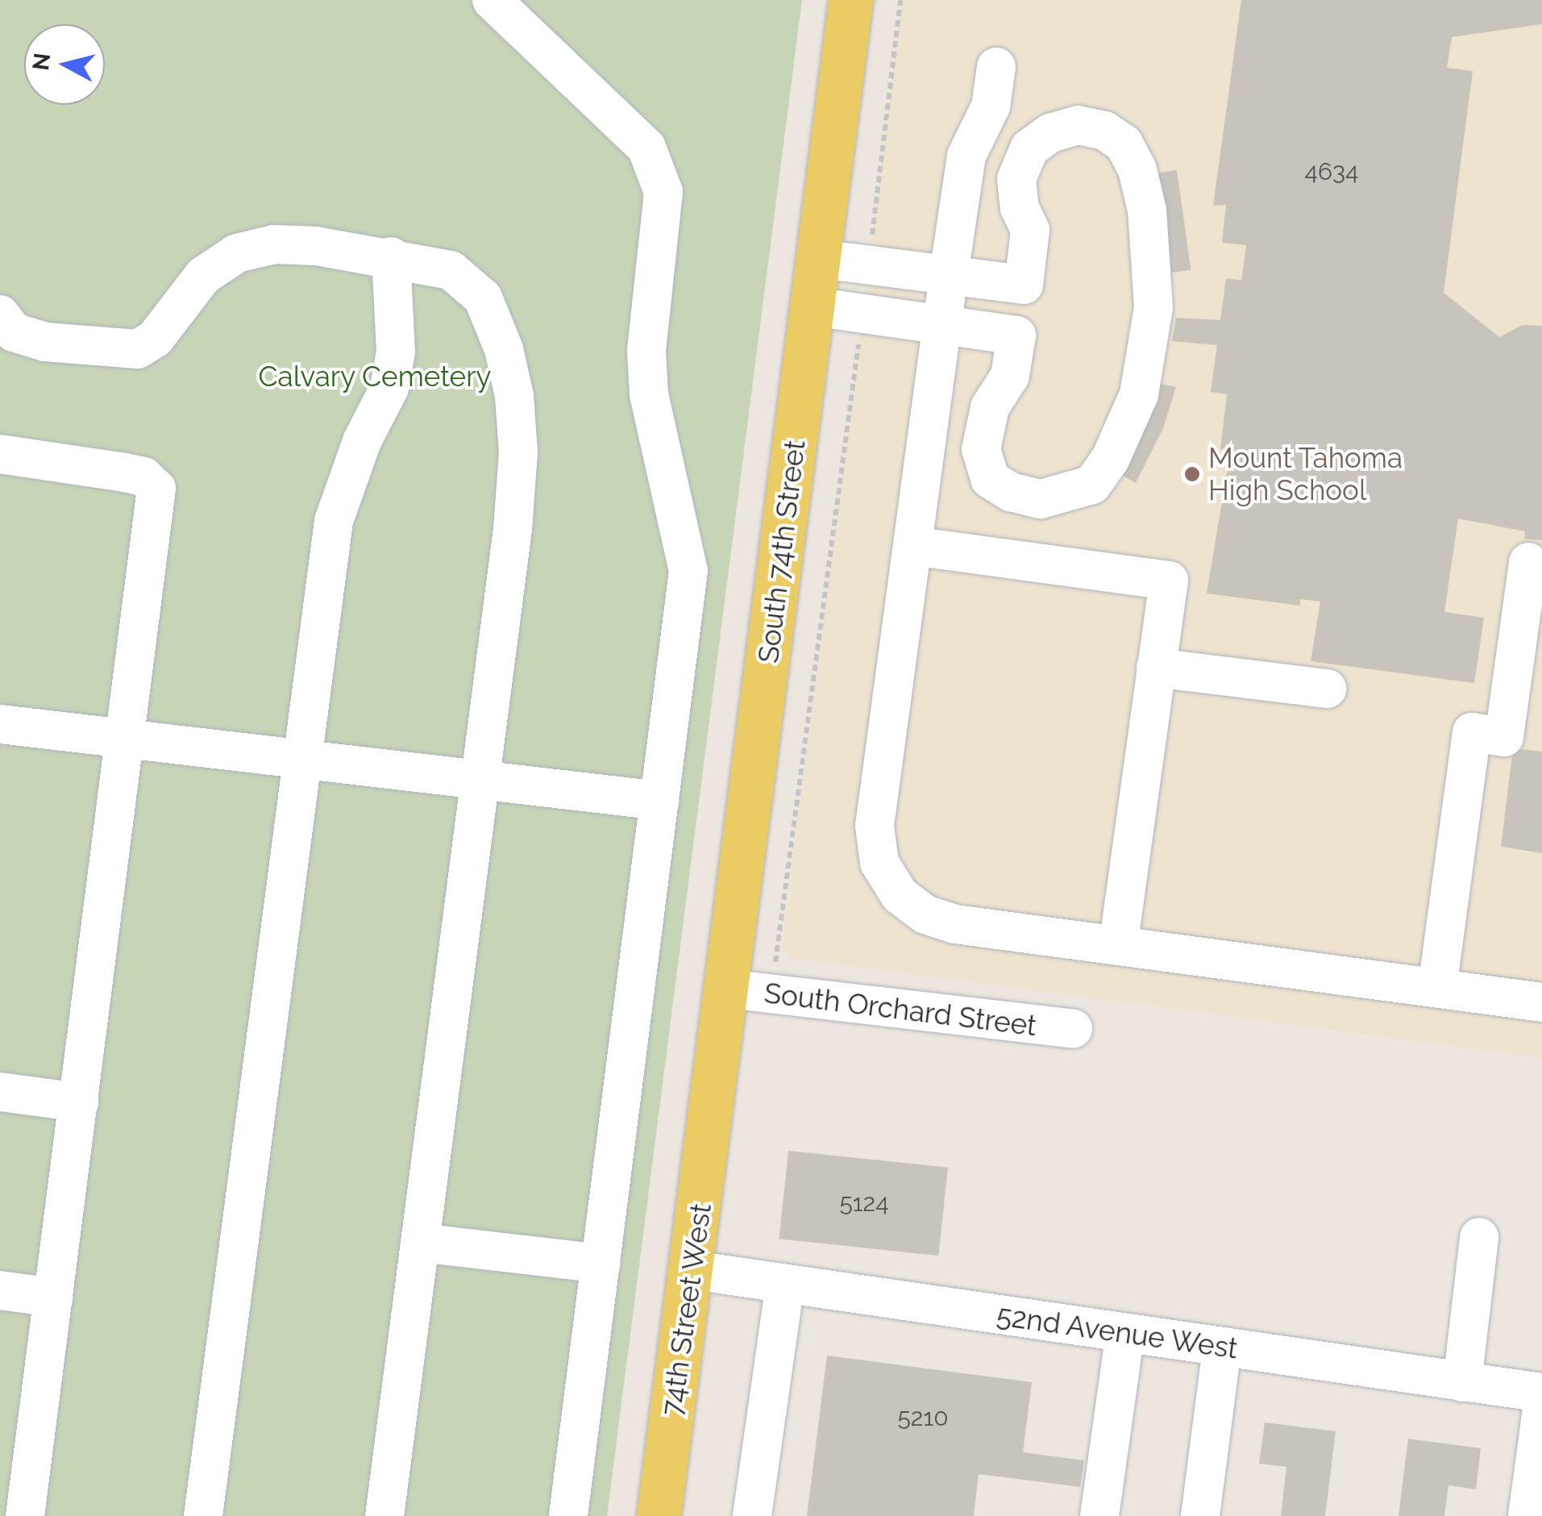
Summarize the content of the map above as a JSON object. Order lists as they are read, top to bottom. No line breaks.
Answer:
{"streets":{"main road":["South 74th Street","74th Street West"],"street":["South Orchard Street","52nd Avenue West"]},"crossings":[["South 74th Street","South Orchard Street"],["South 74th Street","74th Street West"],["74th Street West","52nd Avenue West"]],"parks":["Calvary Cemetery"],"places":["Mount Tahoma High School"],"house_numbers":["4634","5124","5210"],"north":"left"}
